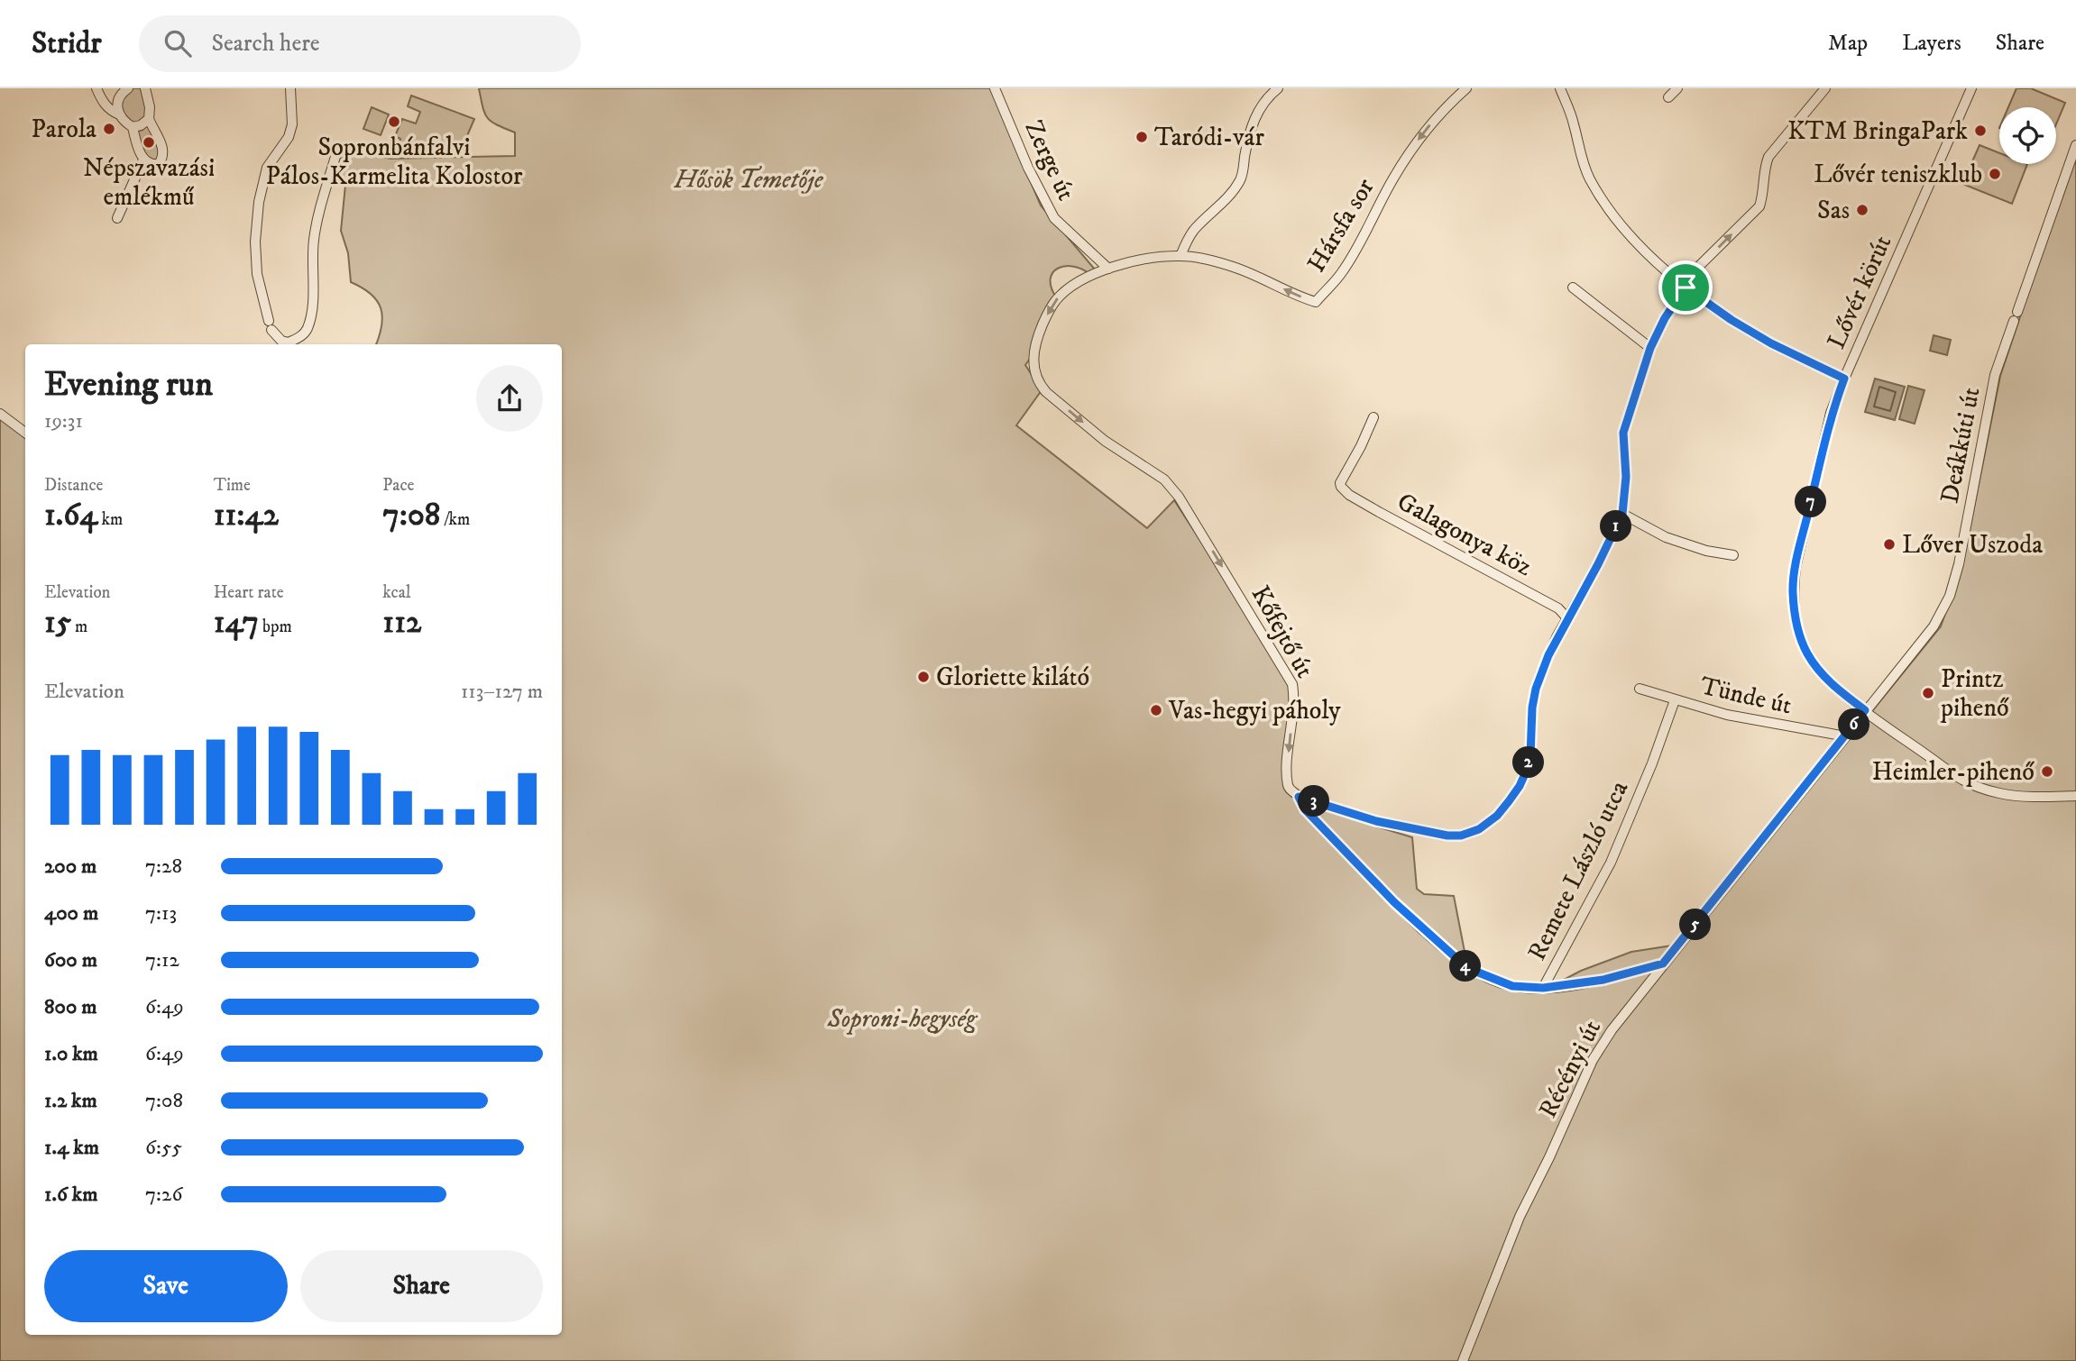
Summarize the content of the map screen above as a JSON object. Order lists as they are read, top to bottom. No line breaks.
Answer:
{"streets":{"street":["Zerge út","Hársfa sor","Lővér körút","Deákkúti út","Galagonya köz","Kőfejtő út","Tünde út","Remete László utca","Récényi út"]},"crossings":[["Zerge út","Hársfa sor"],["Hársfa sor","Kőfejtő út"],["Lővér körút","Deákkúti út"],["Lővér körút","Récényi út"],["Deákkúti út","Récényi út"],["Kőfejtő út","Remete László utca"],["Kőfejtő út","Récényi út"],["Tünde út","Remete László utca"],["Tünde út","Récényi út"]],"one_way":["Hársfa sor","Kőfejtő út"],"parks":["Hősök Temetője","Soproni-hegység"],"places":["Sopronbánfalvi Pálos-Karmelita Kolostor","Parola","KTM BringaPark","Taródi-vár","Népszavazási emlékmű","Lővér teniszklub","Sas","Lőver Uszoda","Gloriette kilátó","Printz pihenő","Vas-hegyi páholy","Heimler-pihenő"],"page":{"header":"Stridr","search":"Search here","nav":["Map","Layers","Share"],"heading":["Evening run","19:31"],"stats":[["Distance","1.64 km"],["Time","11:42"],["Pace","7:08 /km"],["Elevation","15 m"],["Heart rate","147 bpm"],["kcal","112"]],"pins":["7","1","6","2","3","5","4"],"chart":["Elevation","113–127 m"],"list":[{"name":"200 m","note":"7:28"},{"name":"400 m","note":"7:13"},{"name":"600 m","note":"7:12"},{"name":"800 m","note":"6:49"},{"name":"1.0 km","note":"6:49"},{"name":"1.2 km","note":"7:08"},{"name":"1.4 km","note":"6:55"},{"name":"1.6 km","note":"7:26"}],"buttons":["Save","Share"]}}
